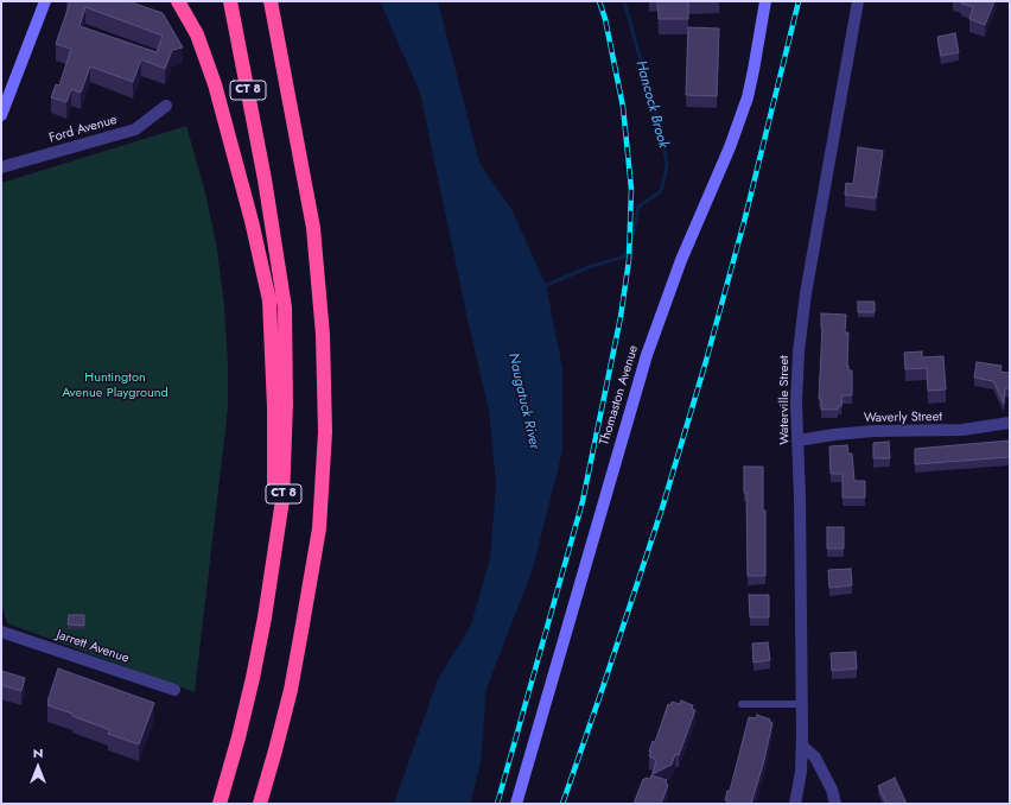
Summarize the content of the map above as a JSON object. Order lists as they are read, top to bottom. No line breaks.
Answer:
{"streets":{"highway":["CT 8"],"main road":["Thomaston Avenue"],"street":["Ford Avenue","Waterville Street","Waverly Street","Jarrett Avenue"]},"crossings":[["Waterville Street","Waverly Street"]],"water":["Hancock Brook","Naugatuck River"],"parks":["Huntington Avenue Playground"],"north":"top"}
